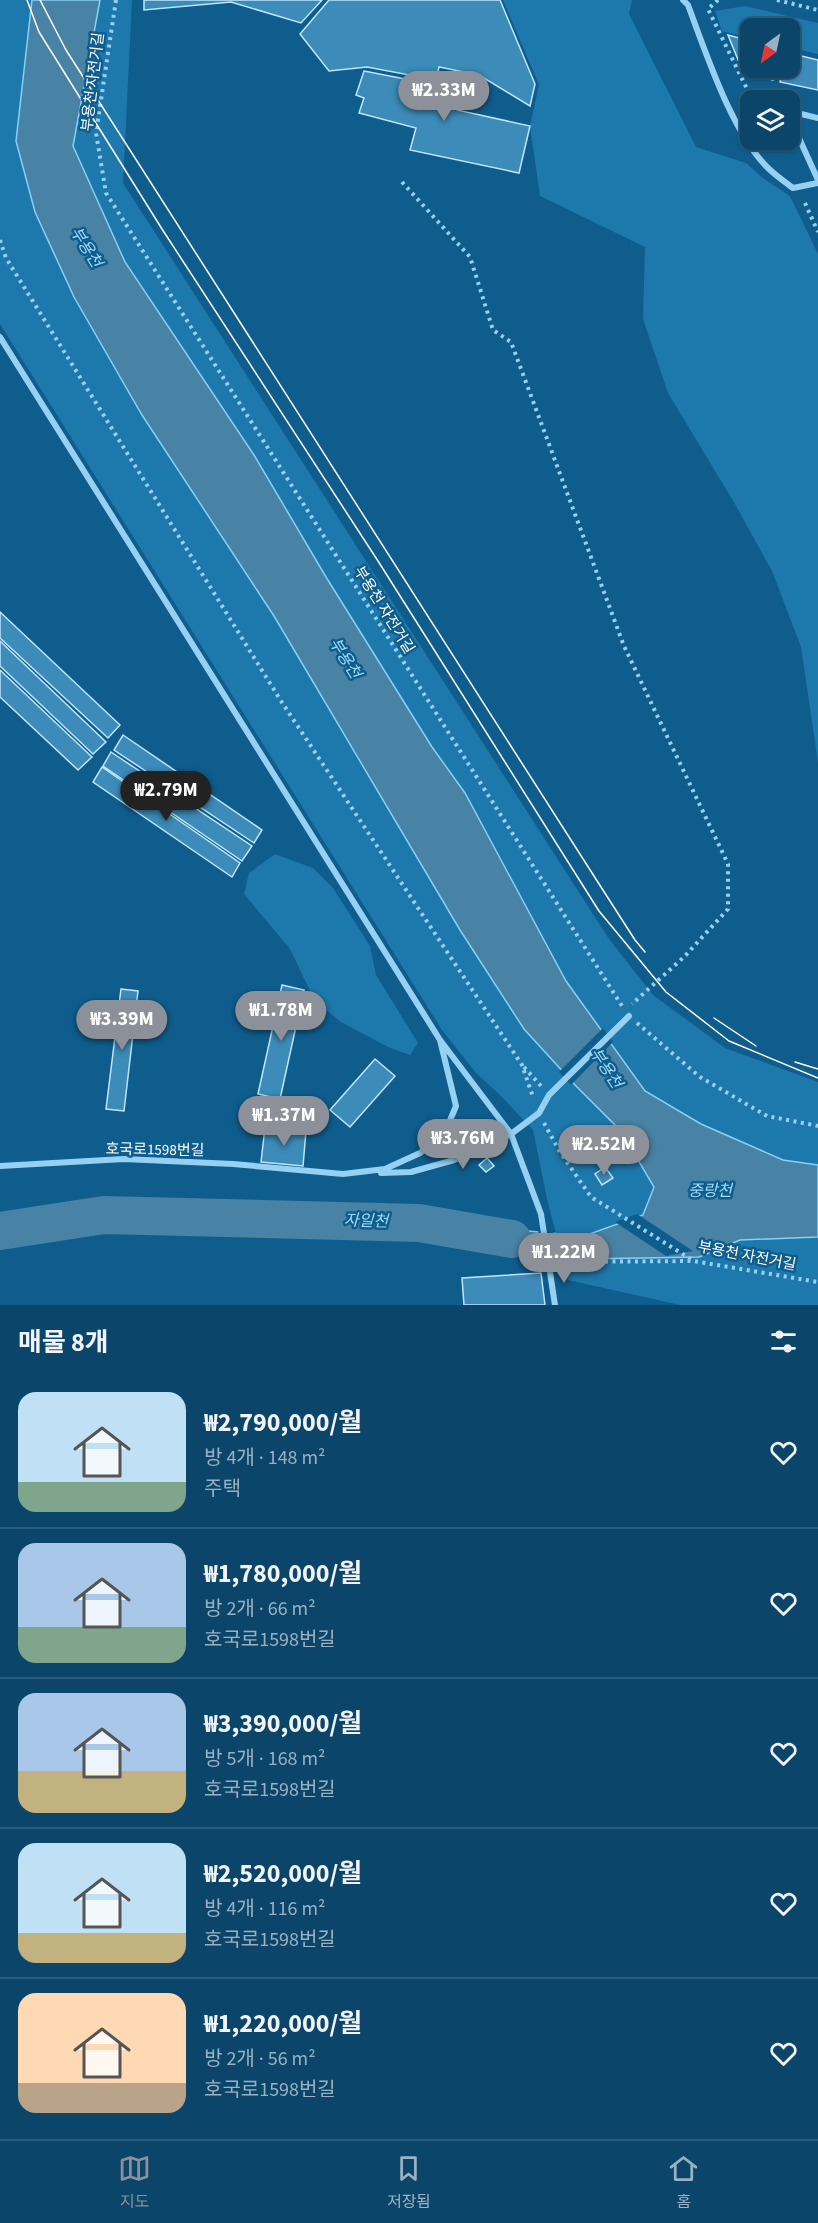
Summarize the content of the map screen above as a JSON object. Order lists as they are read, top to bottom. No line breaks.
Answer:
{"streets":{"street":["호국로1598번길"],"path":["부용천 자전거길"]},"water":["부용천","중랑천","자일천"],"north":"bottom left","page":{"price":["₩2.33M","₩2.79M","₩1.78M","₩3.39M","₩1.37M","₩3.76M","₩2.52M","₩1.22M"],"heading":"매물 8개","list":[{"name":"₩2,790,000/월","note":"방 4개 · 148 m² · 주택"},{"name":"₩1,780,000/월","note":"방 2개 · 66 m² · 호국로1598번길"},{"name":"₩3,390,000/월","note":"방 5개 · 168 m² · 호국로1598번길"},{"name":"₩2,520,000/월","note":"방 4개 · 116 m² · 호국로1598번길"},{"name":"₩1,220,000/월","note":"방 2개 · 56 m² · 호국로1598번길"}],"tabs":["지도","저장됨","홈"]}}
